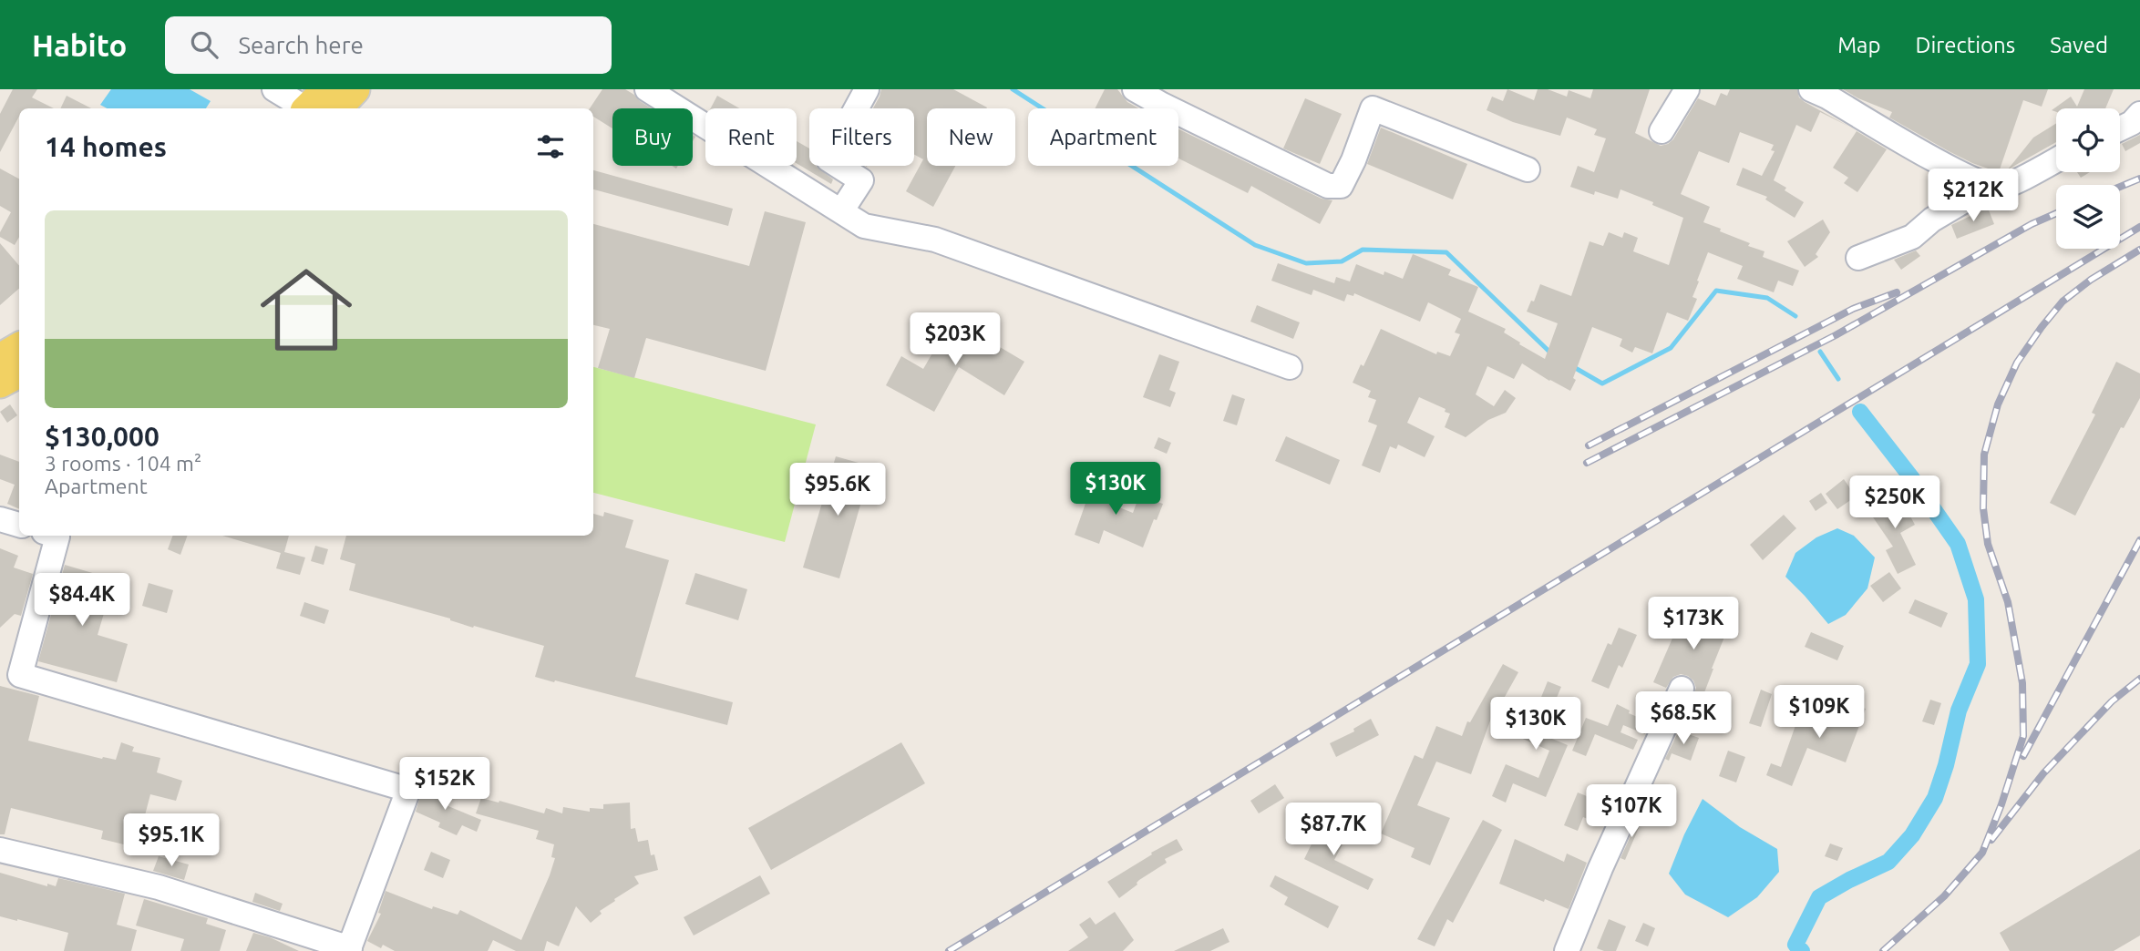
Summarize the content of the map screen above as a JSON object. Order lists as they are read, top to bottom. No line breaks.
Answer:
{"page":{"header":"Habito","search":"Search here","nav":["Map","Directions","Saved"],"chip":["Buy","Rent","Filters","New","Apartment"],"heading":"14 homes","price":["$212K","$203K","$130K","$95.6K","$250K","$84.4K","$173K","$109K","$68.5K","$130K","$152K","$107K","$87.7K","$95.1K"],"list":[{"name":"$130,000","note":"3 rooms · 104 m² · Apartment"}]}}
